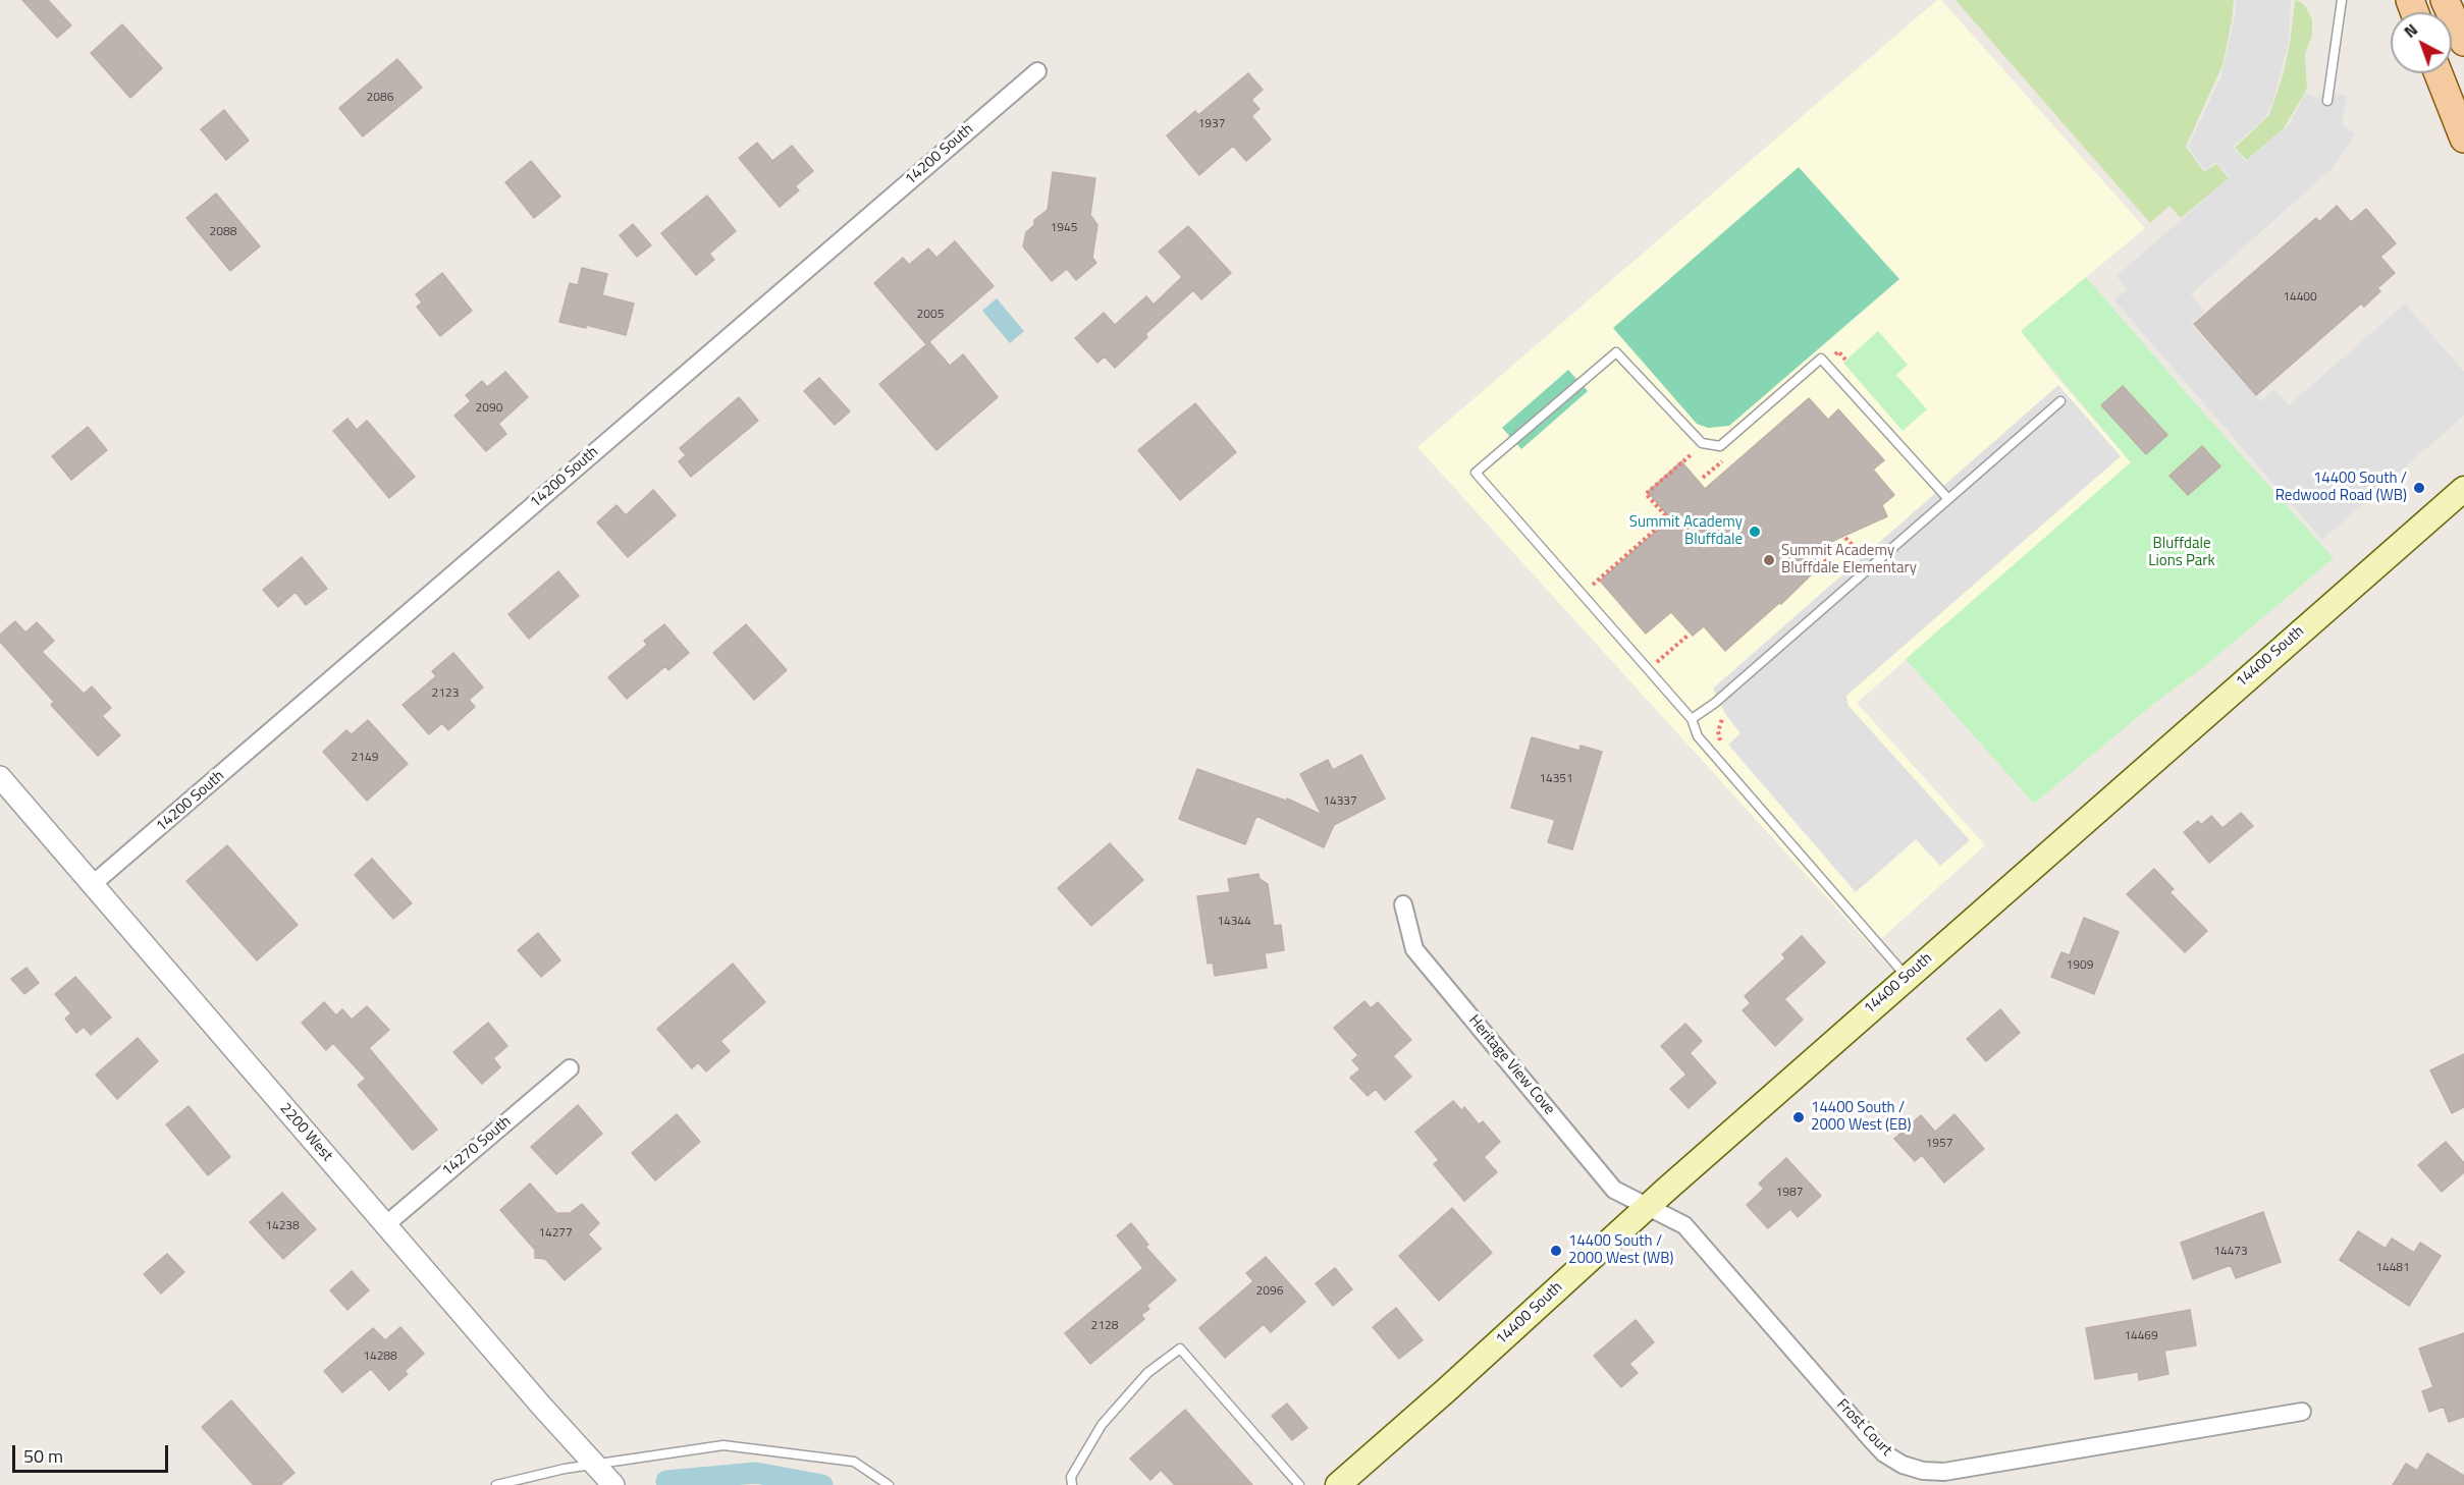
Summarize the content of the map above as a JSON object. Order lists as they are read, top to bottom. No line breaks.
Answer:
{"streets":{"main road":["14400 South"],"street":["14200 South","Heritage View Cove","2200 West","14270 South","Frost Court"]},"crossings":[["14200 South","2200 West"],["14400 South","Heritage View Cove"],["14400 South","Frost Court"],["Heritage View Cove","Frost Court"],["2200 West","14270 South"]],"parks":["Bluffdale Lions Park"],"places":["14400 South / Redwood Road (WB)","Summit Academy Bluffdale","Summit Academy Bluffdale Elementary","14400 South / 2000 West (EB)","14400 South / 2000 West (WB)"],"house_numbers":["2086","1937","1945","2088","14400","2005","2090","2123","2149","14351","14337","14344","1909","1957","1987","14238","14277","14473","14481","2096","2128","14469","14288"],"scale_bar":"50 m","north":"top left"}
